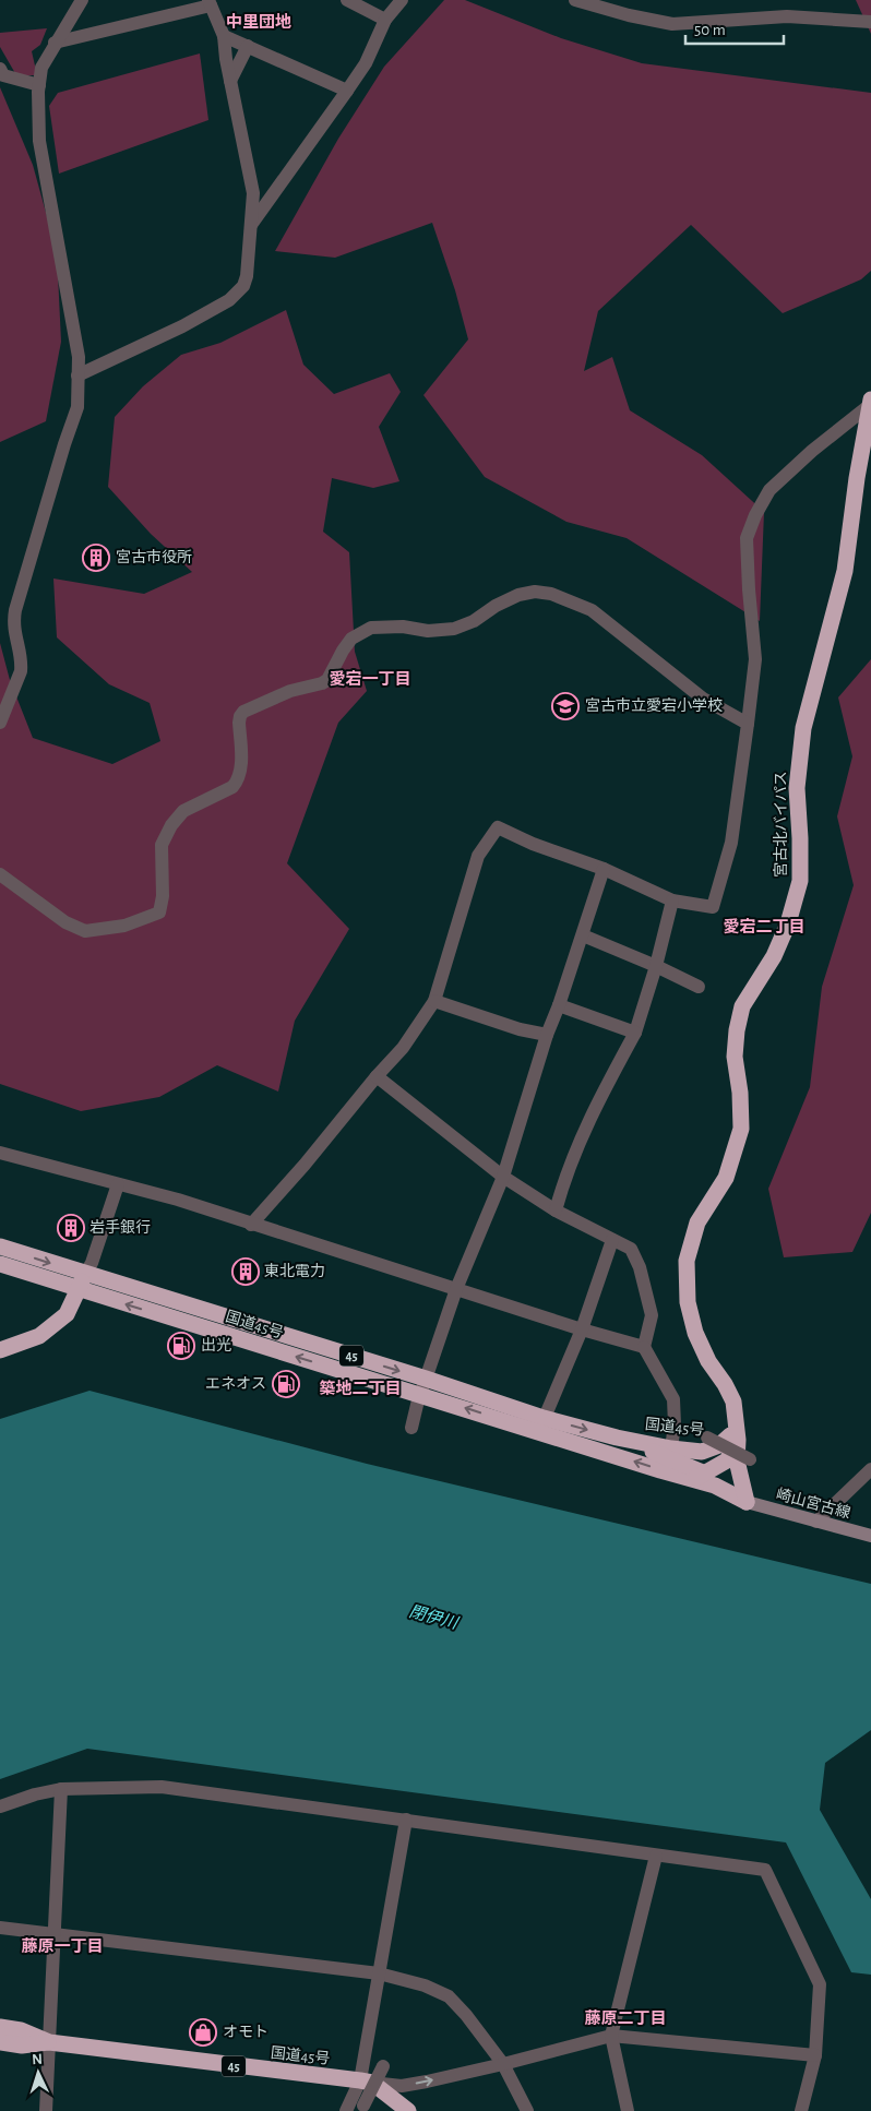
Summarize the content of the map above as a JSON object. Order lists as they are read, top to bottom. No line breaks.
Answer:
{"streets":{"highway":["宮古北バイパス","国道45号","45"],"main road":["崎山宮古線"]},"crossings":[["宮古北バイパス","国道45号"],["国道45号","45"],["45","崎山宮古線"]],"districts":["中里団地","愛宕一丁目","愛宕二丁目","築地二丁目","藤原一丁目","藤原二丁目"],"water":["閉伊川"],"places":{"building":["宮古市役所","岩手銀行","東北電力"],"school or university":["宮古市立愛宕小学校"],"fuel station":["出光","エネオス"],"shop":["オモト"]},"scale_bar":"50 m","north":"top"}
